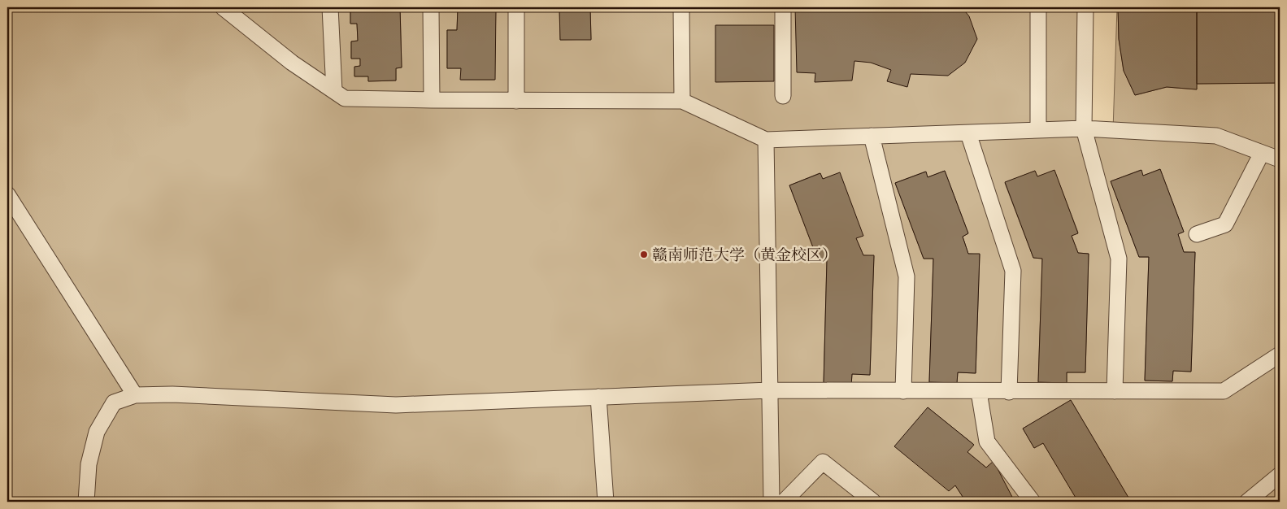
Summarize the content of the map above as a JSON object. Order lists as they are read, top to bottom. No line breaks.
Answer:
{"places":["赣南师范大学（黄金校区）"]}
